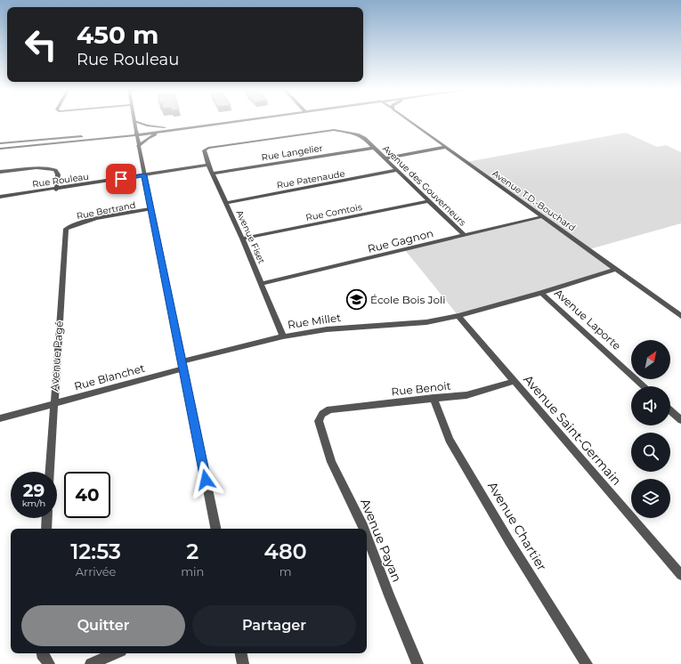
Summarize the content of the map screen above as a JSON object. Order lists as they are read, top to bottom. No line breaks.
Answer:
{"streets":{"street":["Rue Langelier","Rue Patenaude","Rue Rouleau","Avenue des Gouverneurs","Avenue T.D.-Bouchard","Rue Bertrand","Rue Comtois","Avenue Fiset","Rue Gagnon","Avenue Laporte","Rue Millet","Avenue Pagé","Rue Blanchet","Rue Benoit","Avenue Saint-Germain","Avenue Chartier","Avenue Payan"]},"crossings":[["Rue Langelier","Avenue des Gouverneurs"],["Rue Langelier","Avenue Fiset"],["Rue Patenaude","Avenue des Gouverneurs"],["Rue Patenaude","Avenue Fiset"],["Rue Rouleau","Avenue Fiset"],["Avenue des Gouverneurs","Rue Comtois"],["Avenue des Gouverneurs","Avenue Fiset"],["Avenue des Gouverneurs","Rue Gagnon"],["Avenue T.D.-Bouchard","Rue Gagnon"],["Avenue T.D.-Bouchard","Rue Millet"],["Rue Bertrand","Avenue Pagé"],["Rue Comtois","Avenue Fiset"],["Avenue Fiset","Rue Gagnon"],["Avenue Fiset","Rue Millet"],["Avenue Laporte","Rue Millet"],["Rue Millet","Rue Blanchet"],["Rue Millet","Avenue Saint-Germain"],["Avenue Pagé","Rue Blanchet"],["Rue Benoit","Avenue Saint-Germain"],["Rue Benoit","Avenue Chartier"],["Rue Benoit","Avenue Payan"]],"places":{"school or university":["École Bois Joli"]},"north":"top right","page":{"turn":["450 m","Rue Rouleau"],"speed":"29 km/h","limit":"40","eta":["12:53","Arrivée","2","min","480","m"],"buttons":["Quitter","Partager"]}}
